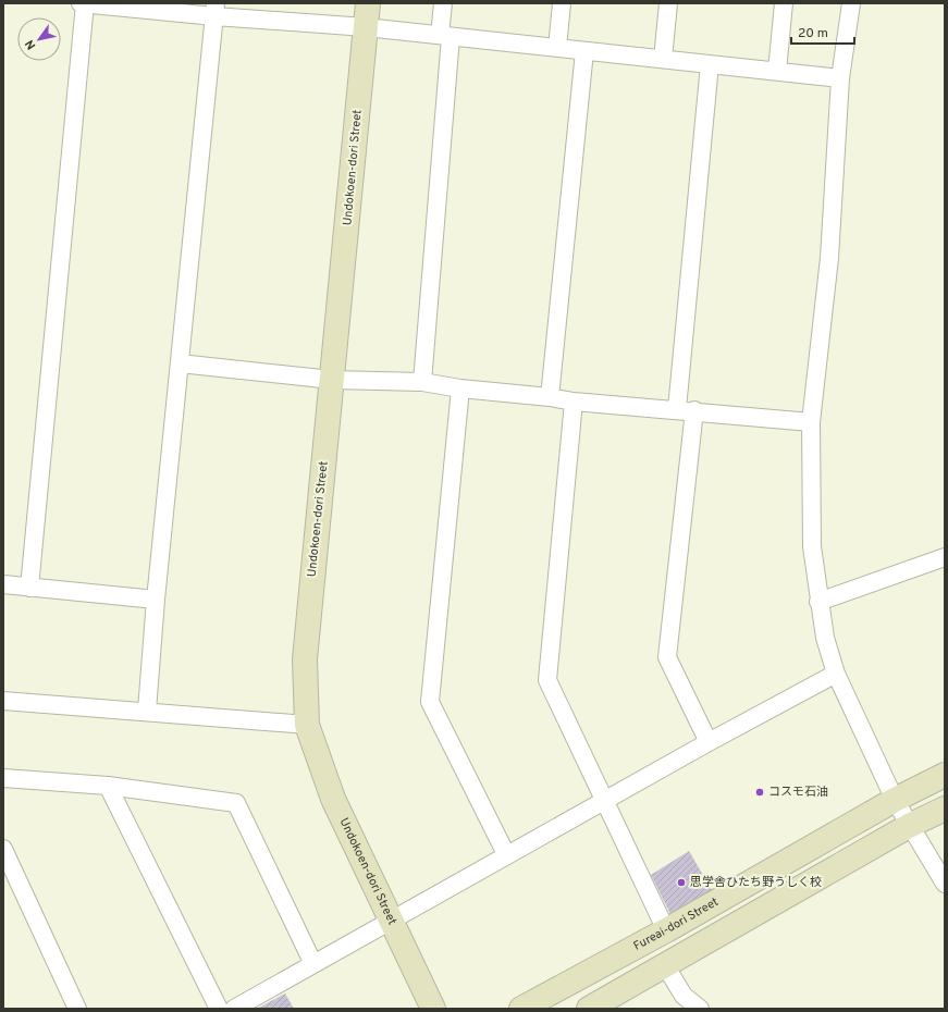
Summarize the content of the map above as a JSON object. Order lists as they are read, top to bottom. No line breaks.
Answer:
{"streets":{"street":["Undokoen-dori Street","Fureai-dori Street"]},"places":["コスモ石油","思学舎ひたち野うしく校"],"scale_bar":"20 m","north":"bottom left"}
